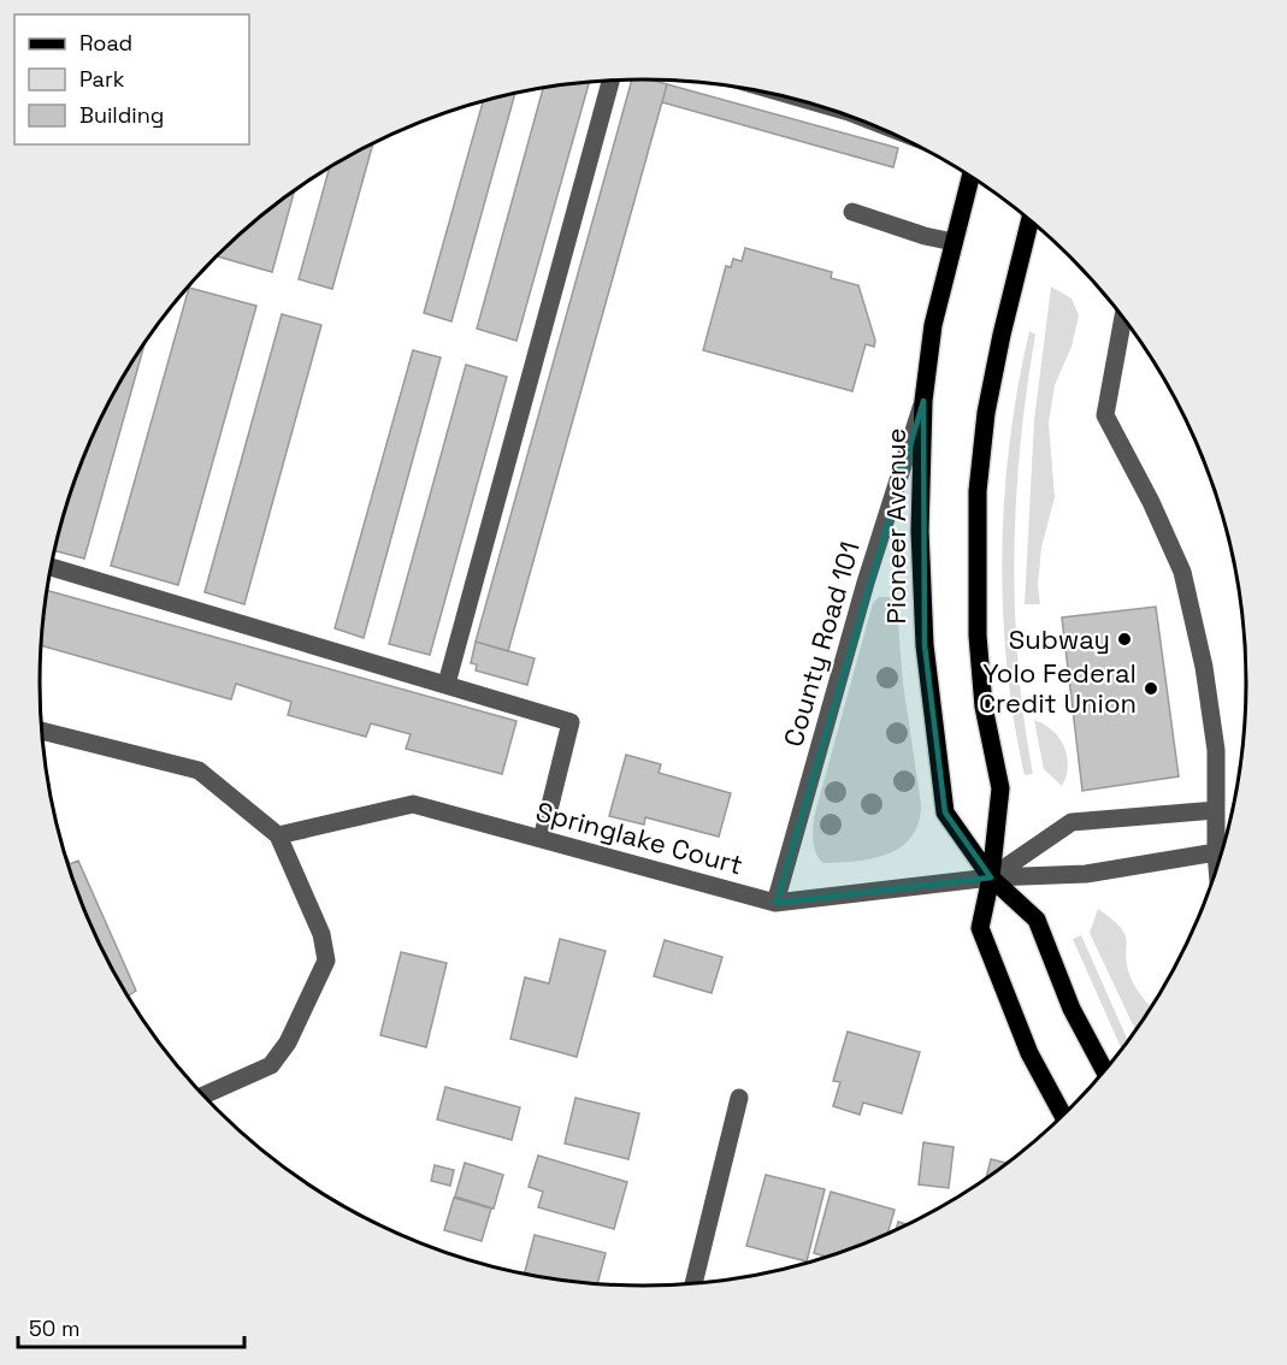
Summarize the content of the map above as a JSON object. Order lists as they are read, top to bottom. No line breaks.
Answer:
{"streets":{"main road":["Pioneer Avenue"],"street":["County Road 101","Springlake Court"]},"crossings":[["Pioneer Avenue","County Road 101"],["Pioneer Avenue","Springlake Court"],["County Road 101","Springlake Court"]],"places":["Subway","Yolo Federal Credit Union"],"legend":["Road","Park","Building"],"scale_bar":"50 m"}
